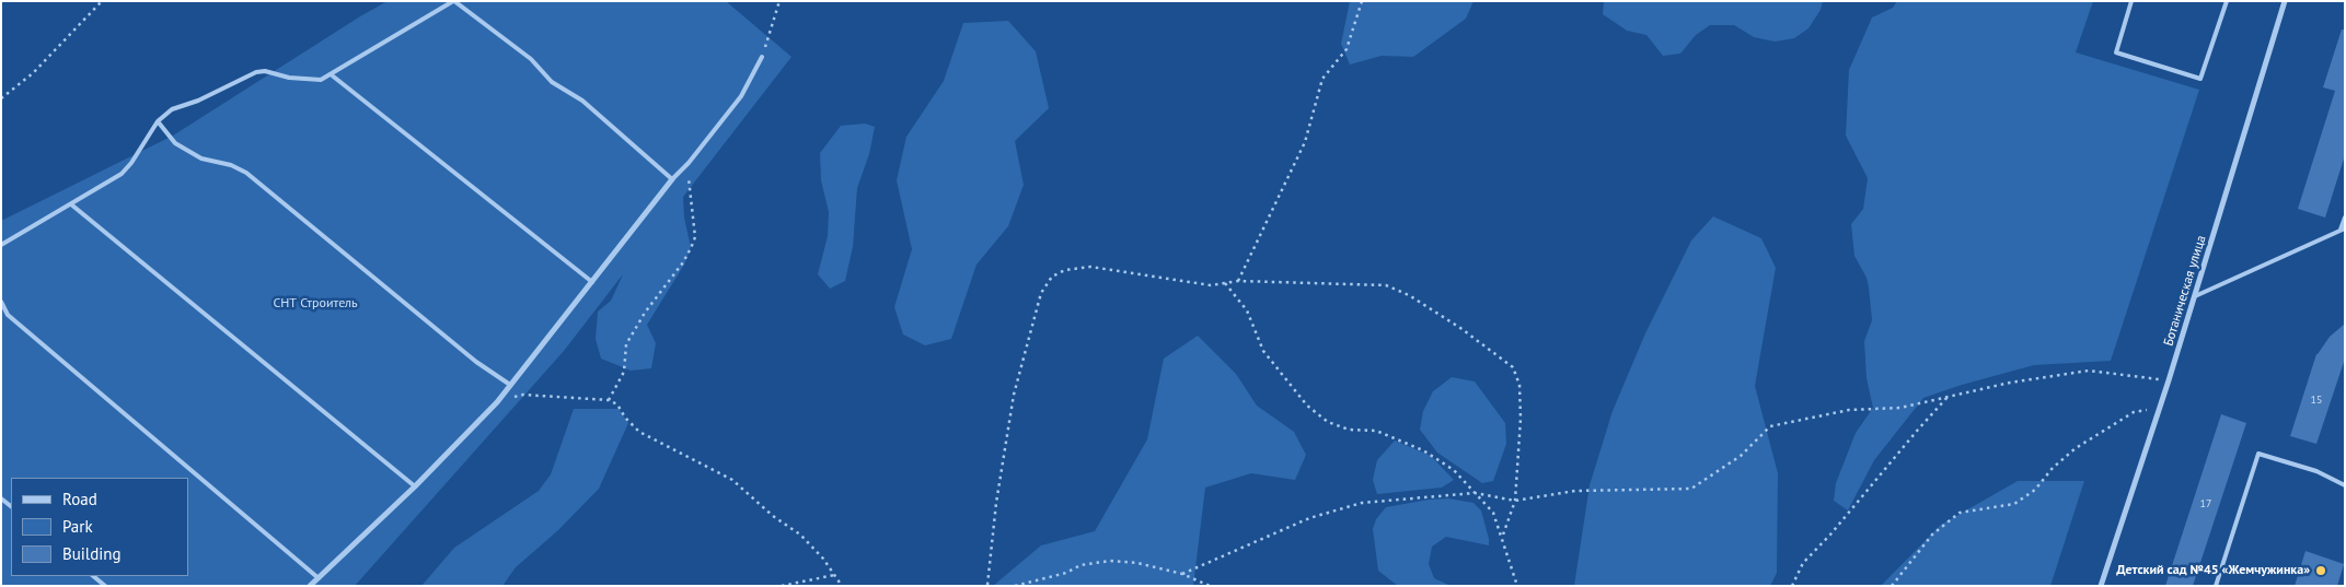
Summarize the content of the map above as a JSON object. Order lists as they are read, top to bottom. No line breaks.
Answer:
{"streets":{"street":["Ботаническая улица"]},"parks":["СНТ Строитель"],"places":["Детский сад №45 «Жемчужинка»"],"house_numbers":["15","17"],"legend":["Road","Park","Building"]}
